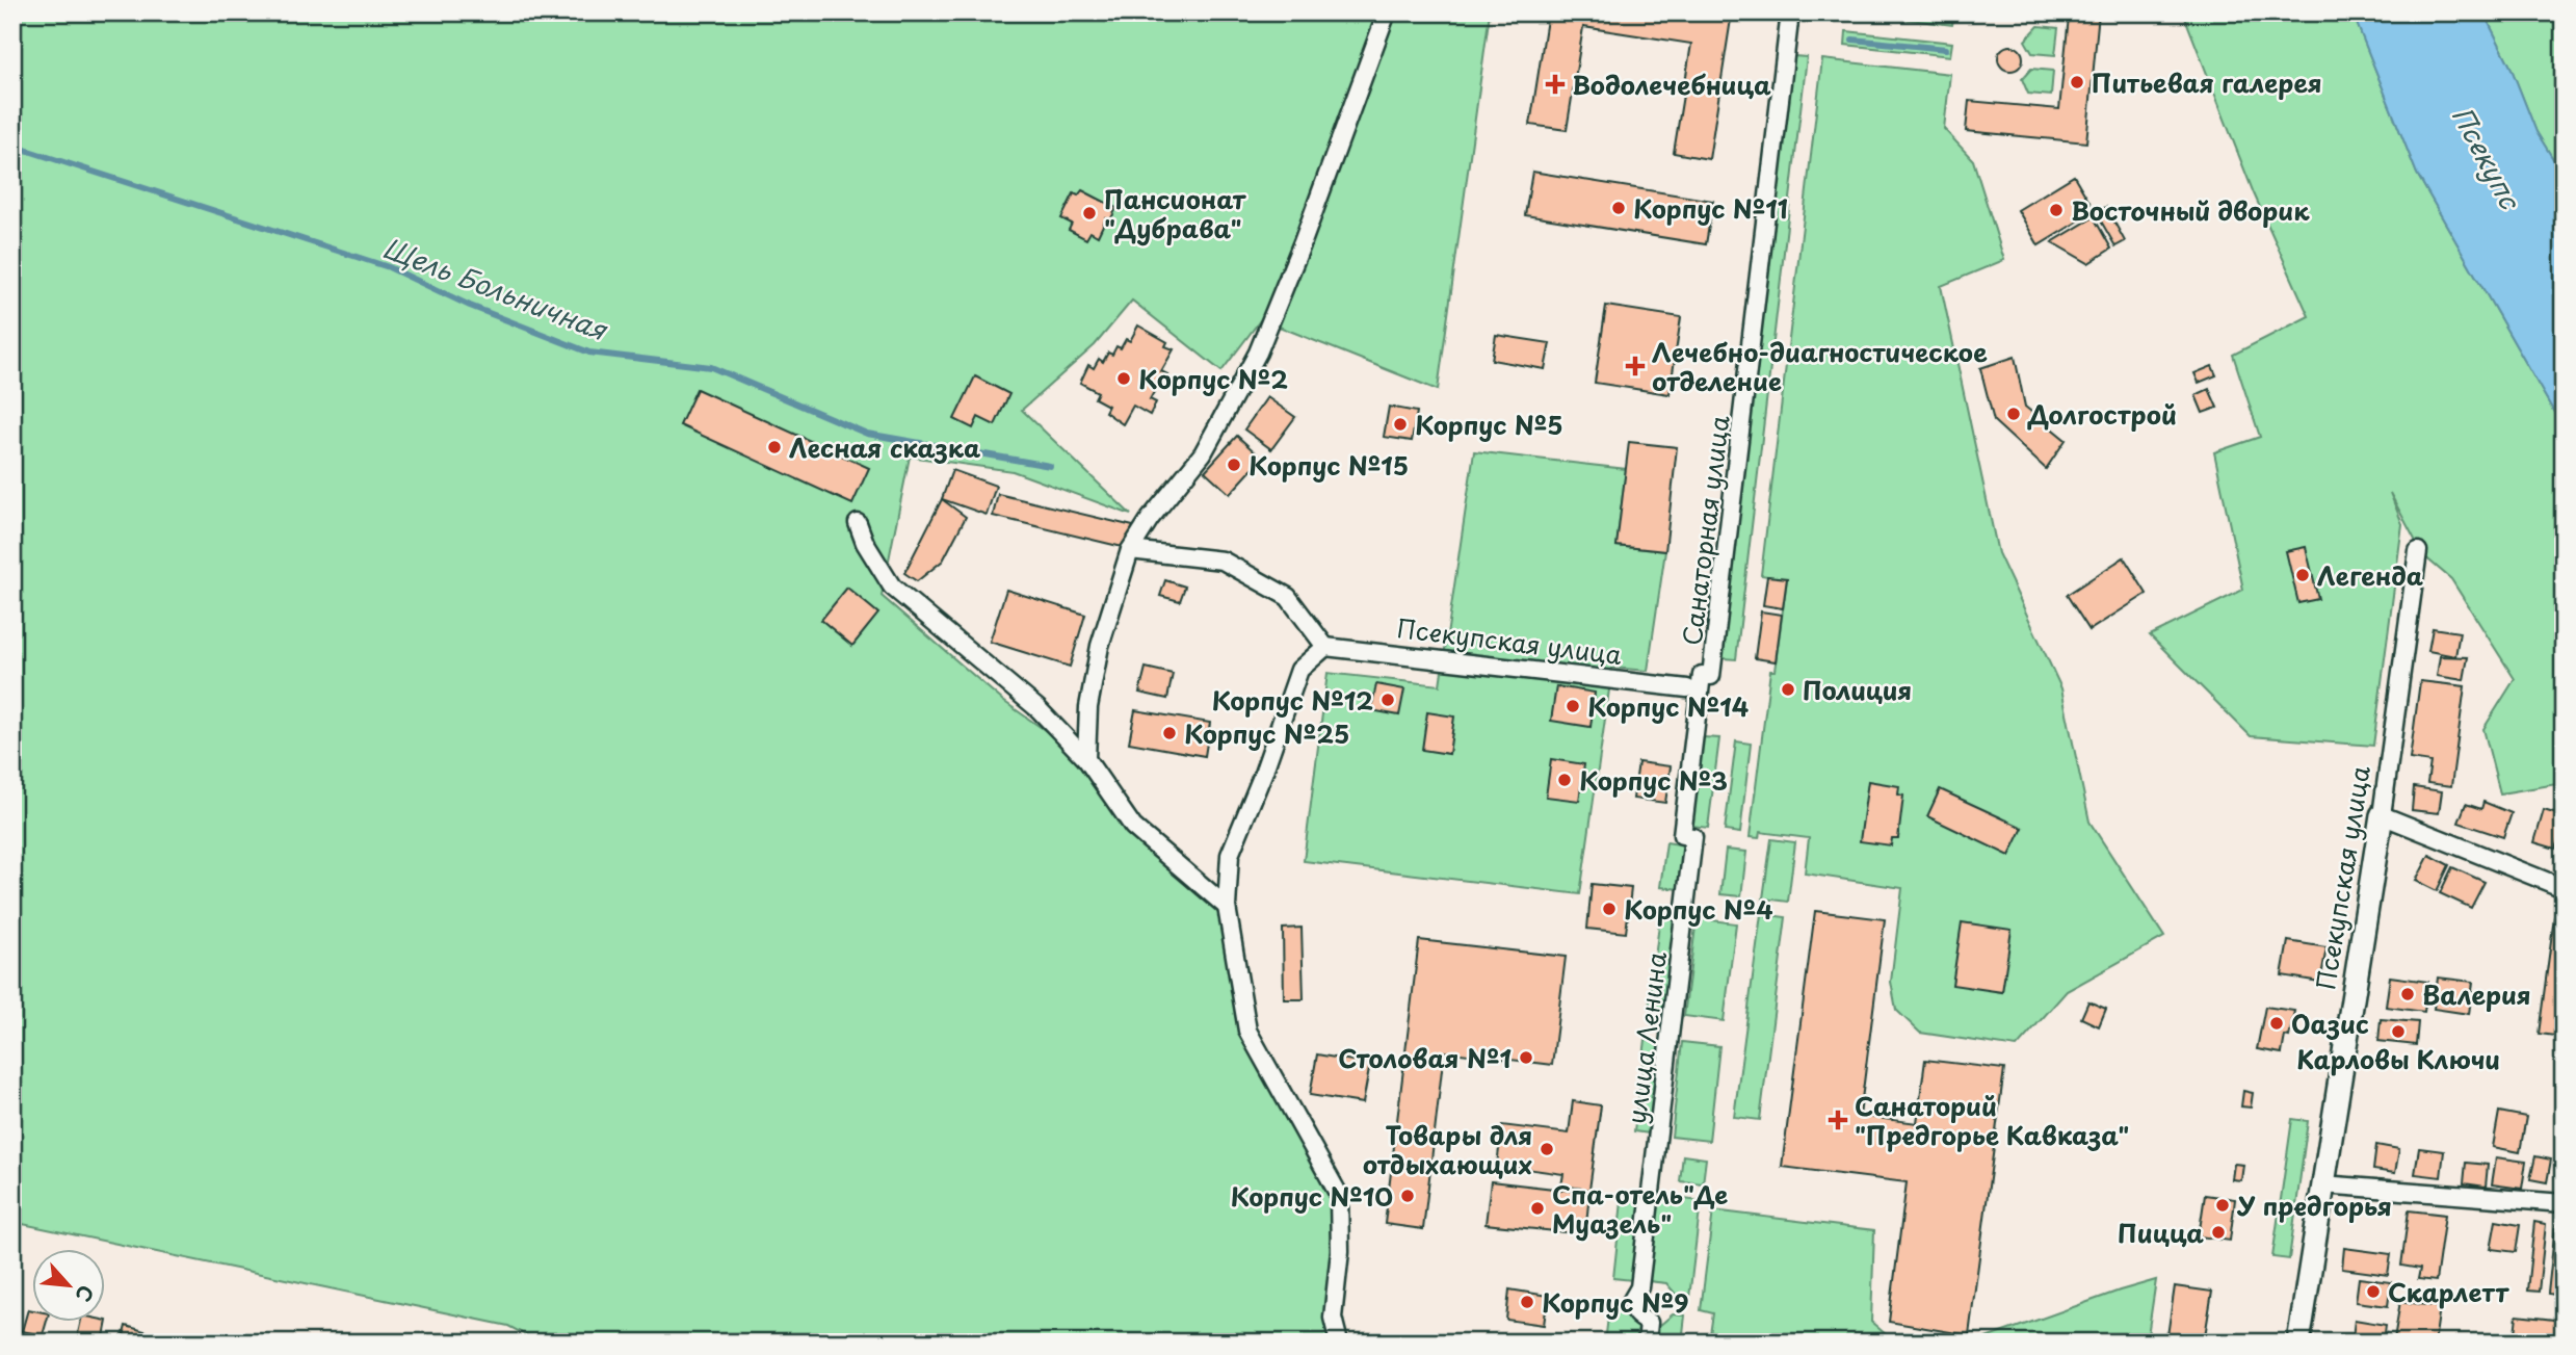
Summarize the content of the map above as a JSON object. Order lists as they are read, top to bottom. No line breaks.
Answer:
{"streets":{"street":["Санаторная улица","Псекупская улица","улица Ленина"]},"crossings":[["Санаторная улица","улица Ленина"]],"water":["Псекупс","Щель Больничная"],"places":{"other":["Питьевая галерея","Корпус №11","Восточный дворик","Пансионат \"Дубрава\"","Корпус №2","Долгострой","Корпус №5","Лесная сказка","Корпус №15","Легенда","Полиция","Корпус №12","Корпус №14","Корпус №25","Корпус №3","Корпус №4","Валерия","Оазис","Карловы Ключи","Столовая №1","Товары для отдыхающих","Корпус №10","У предгорья","Спа-отель\"Де Муазель\"","Пицца","Скарлетт","Корпус №9"],"health":["Водолечебница","Лечебно-диагностическое отделение","Санаторий \"Предгорье Кавказа\""]},"north":"bottom right"}
